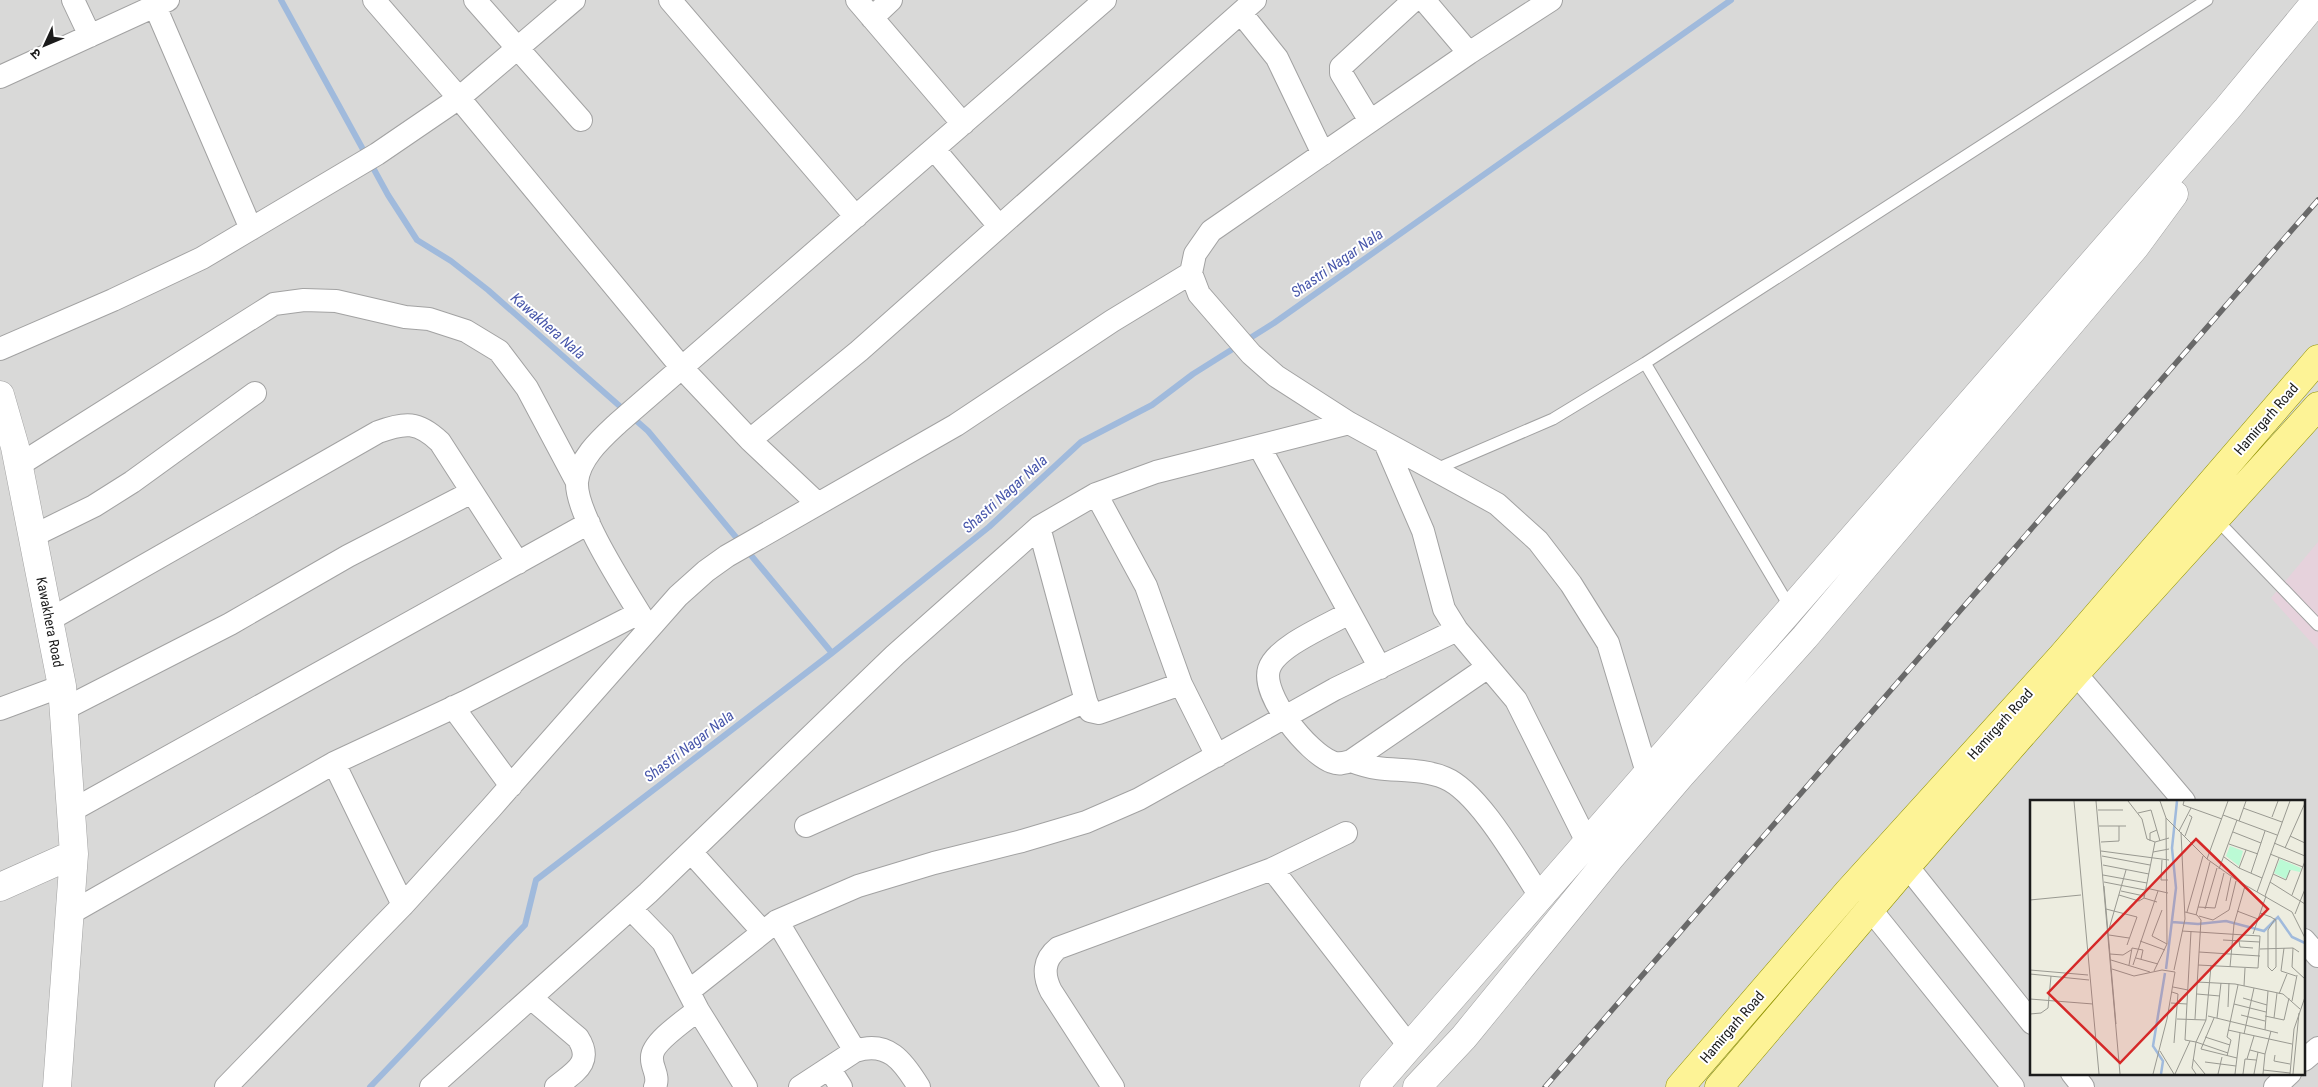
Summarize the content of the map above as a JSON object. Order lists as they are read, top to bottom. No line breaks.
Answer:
{"streets":{"main road":["Hamirgarh Road"],"street":["Kawakhera Road"]},"water":["Shastri Nagar Nala","Kawakhera Nala"],"north":"bottom left"}
